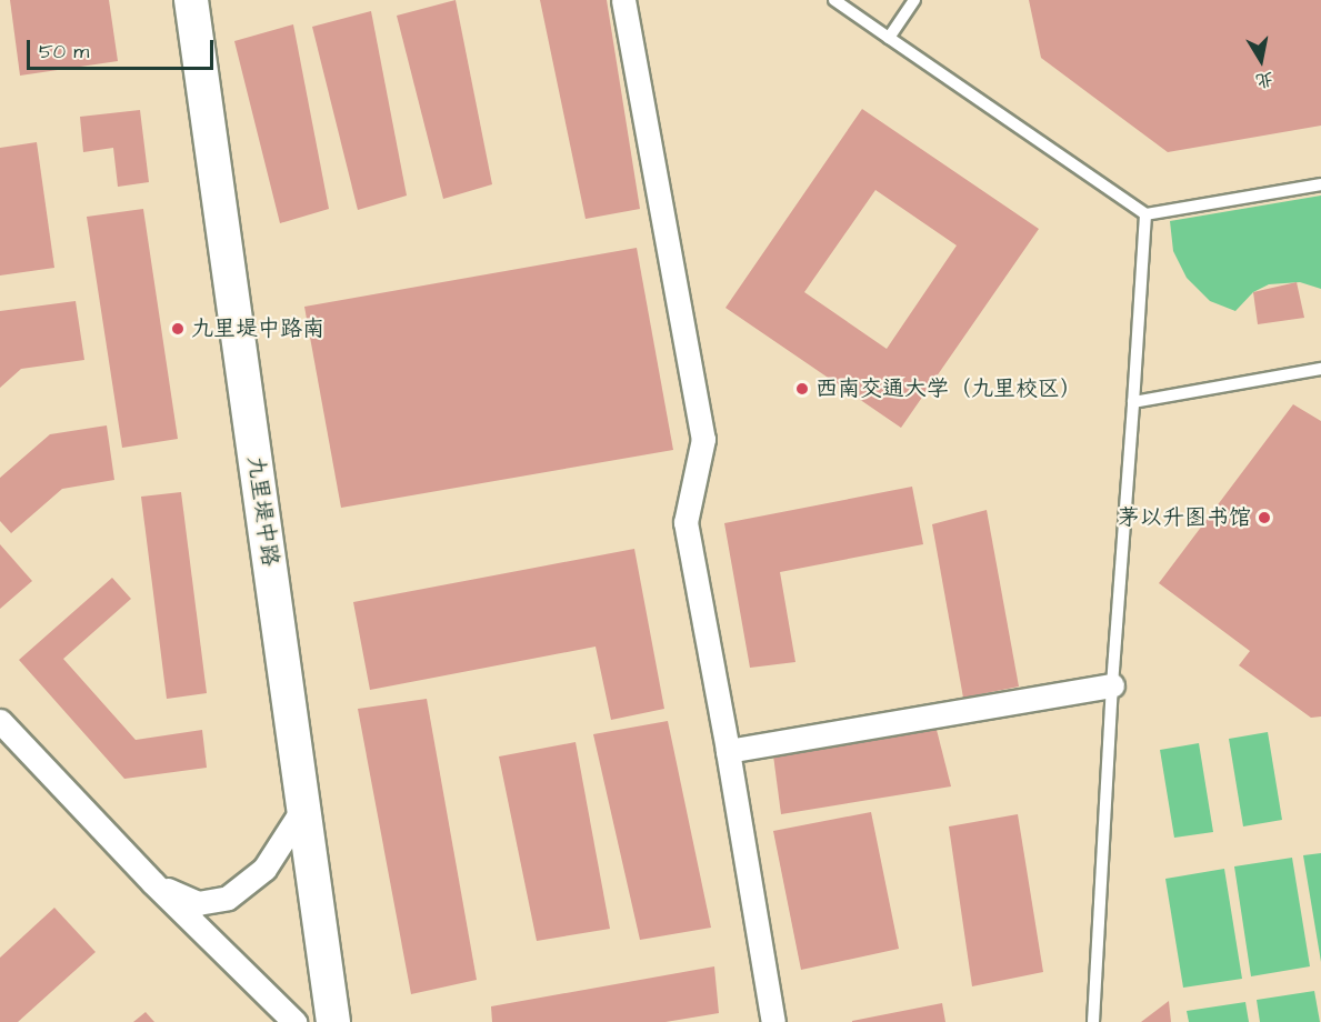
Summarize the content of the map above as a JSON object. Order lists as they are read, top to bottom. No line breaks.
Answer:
{"streets":{"street":["九里堤中路"]},"places":["九里堤中路南","西南交通大学（九里校区）","茅以升图书馆"],"scale_bar":"50 m","north":"bottom"}
